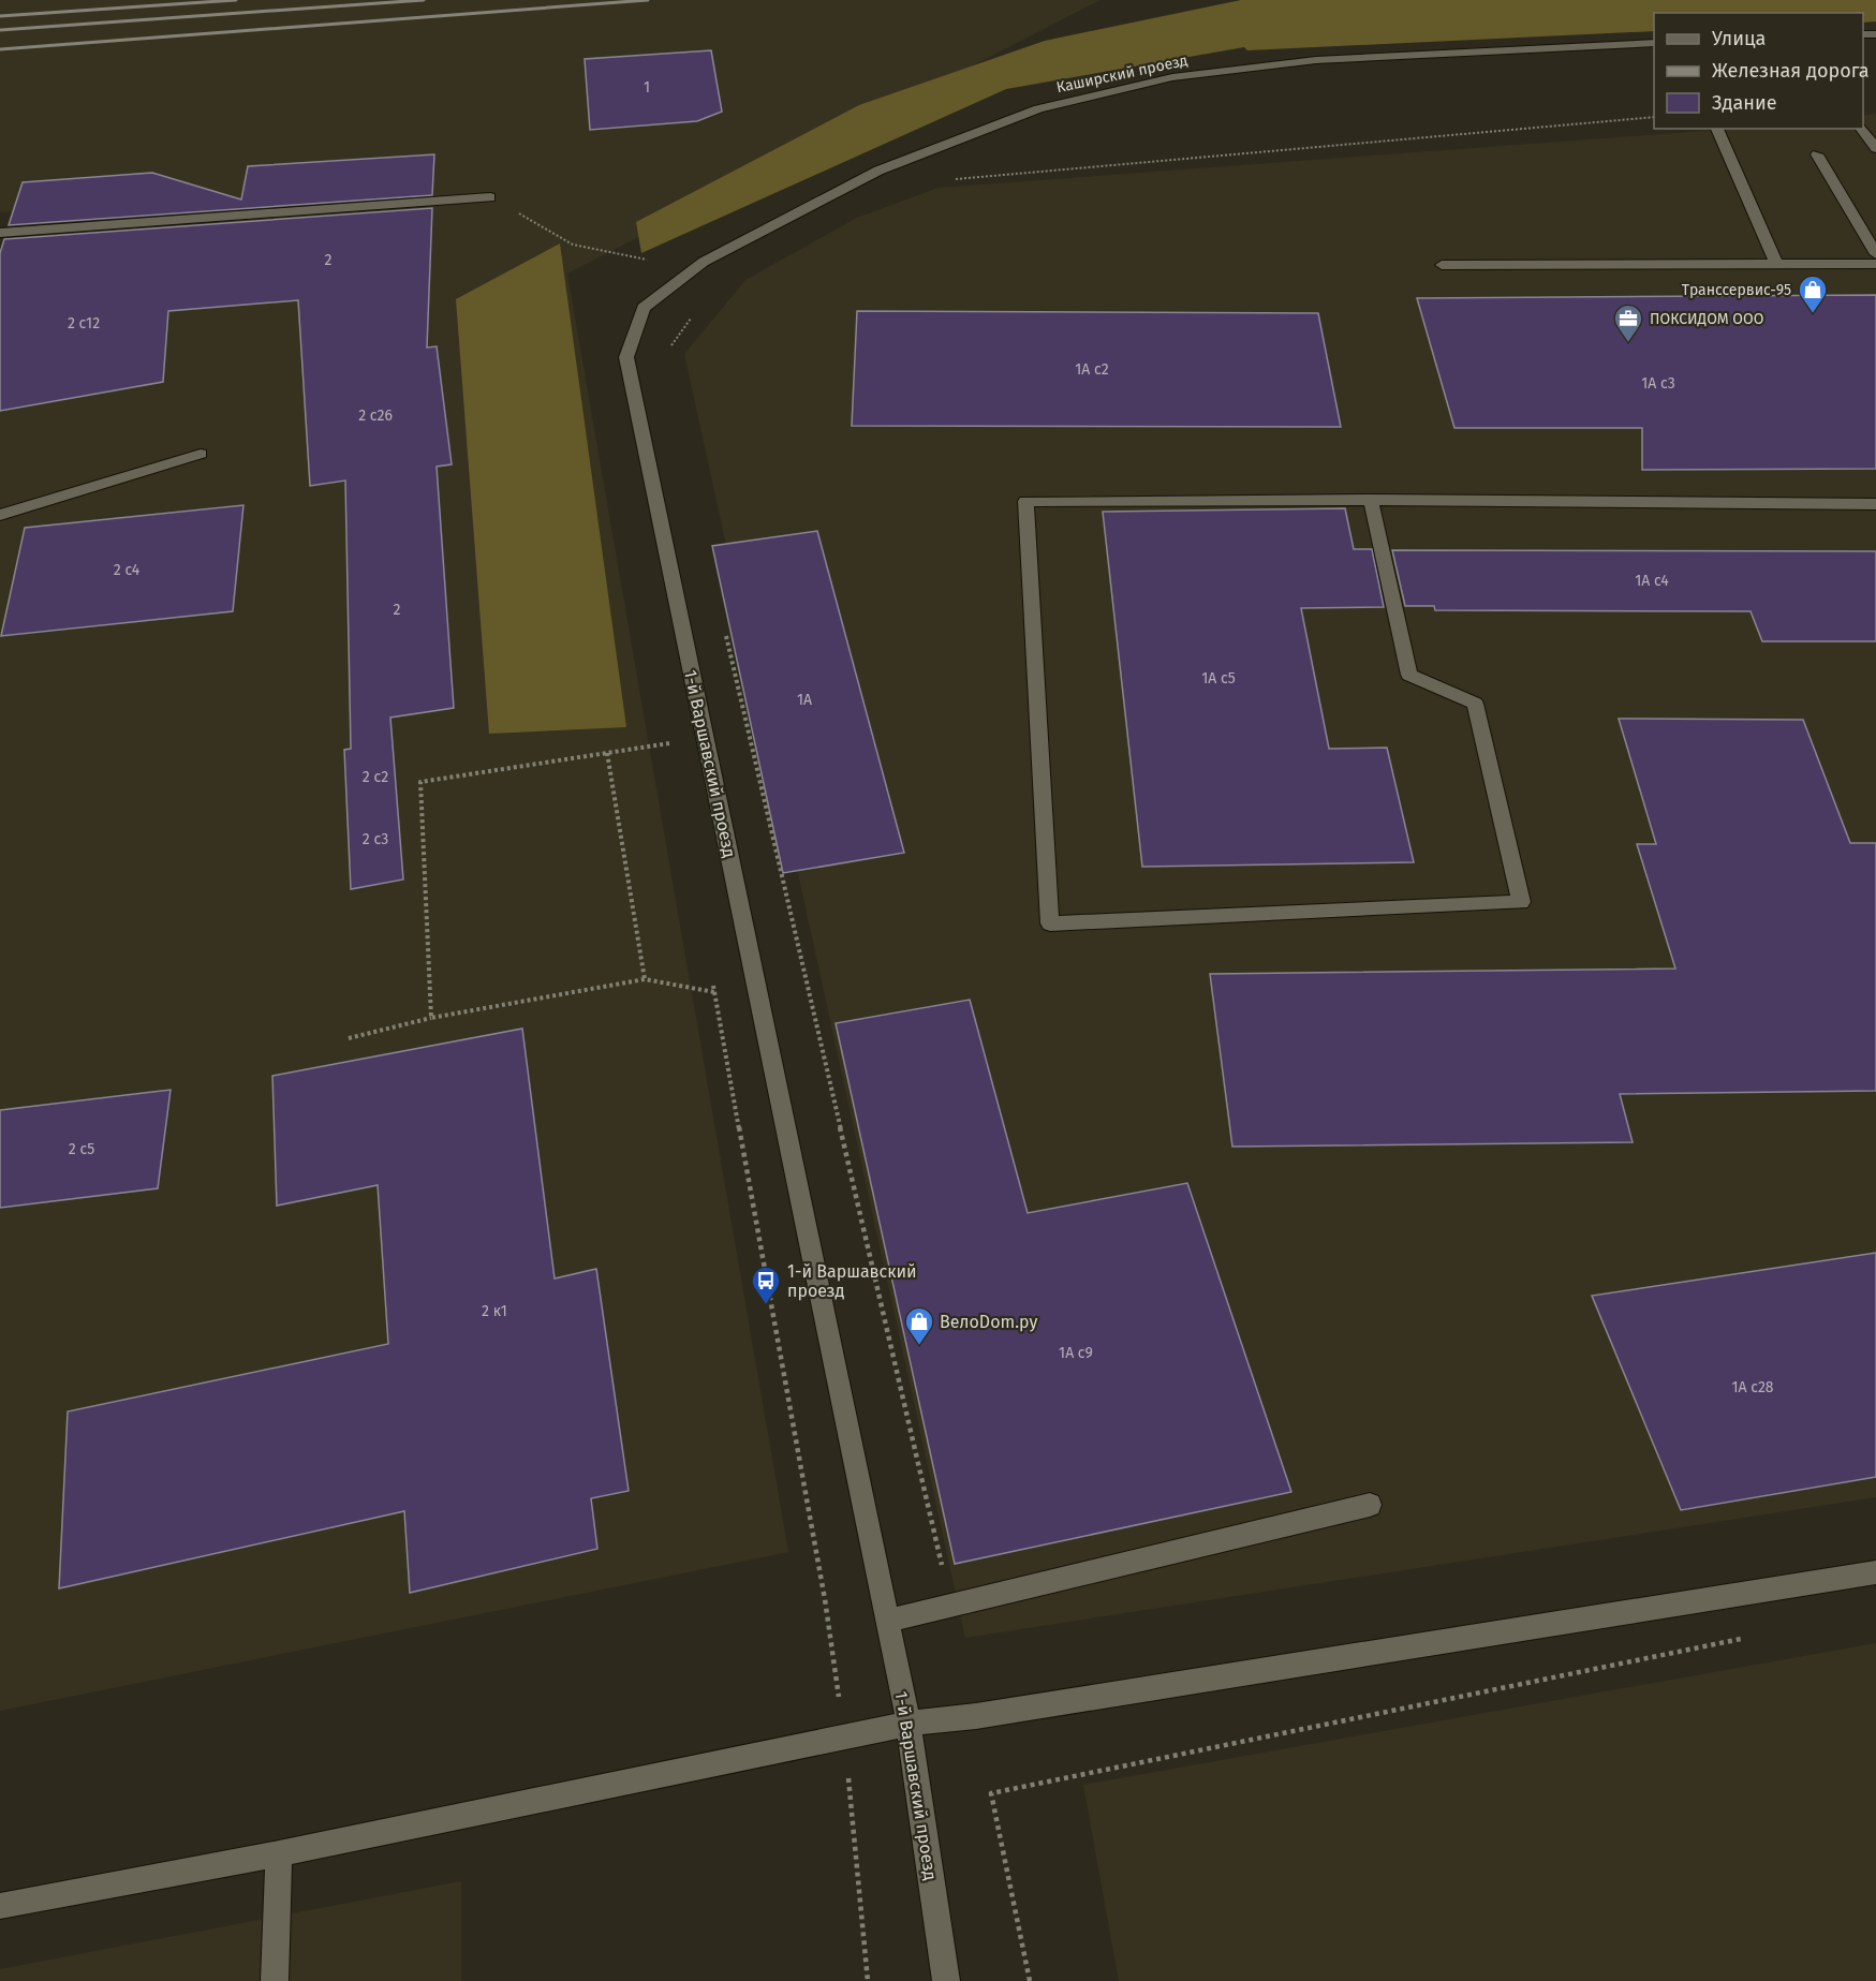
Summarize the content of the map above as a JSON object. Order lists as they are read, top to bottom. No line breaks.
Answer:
{"streets":{"street":["Каширский проезд","1-й Варшавский проезд"]},"crossings":[["Каширский проезд","1-й Варшавский проезд"]],"places":{"shop":["Транссервис-95","ВелоDom.ру"],"office":["ПОКСИДОМ ООО"],"bus stop":["1-й Варшавский проезд"]},"house_numbers":["1","2","2 с12","1А с2","1А с3","2 с26","2 с4","1А с4","2","1А с5","1А","2 с2","2 с3","2 с5","2 к1","1А с9","1А с28"],"legend":["Улица","Железная дорога","Здание"]}
